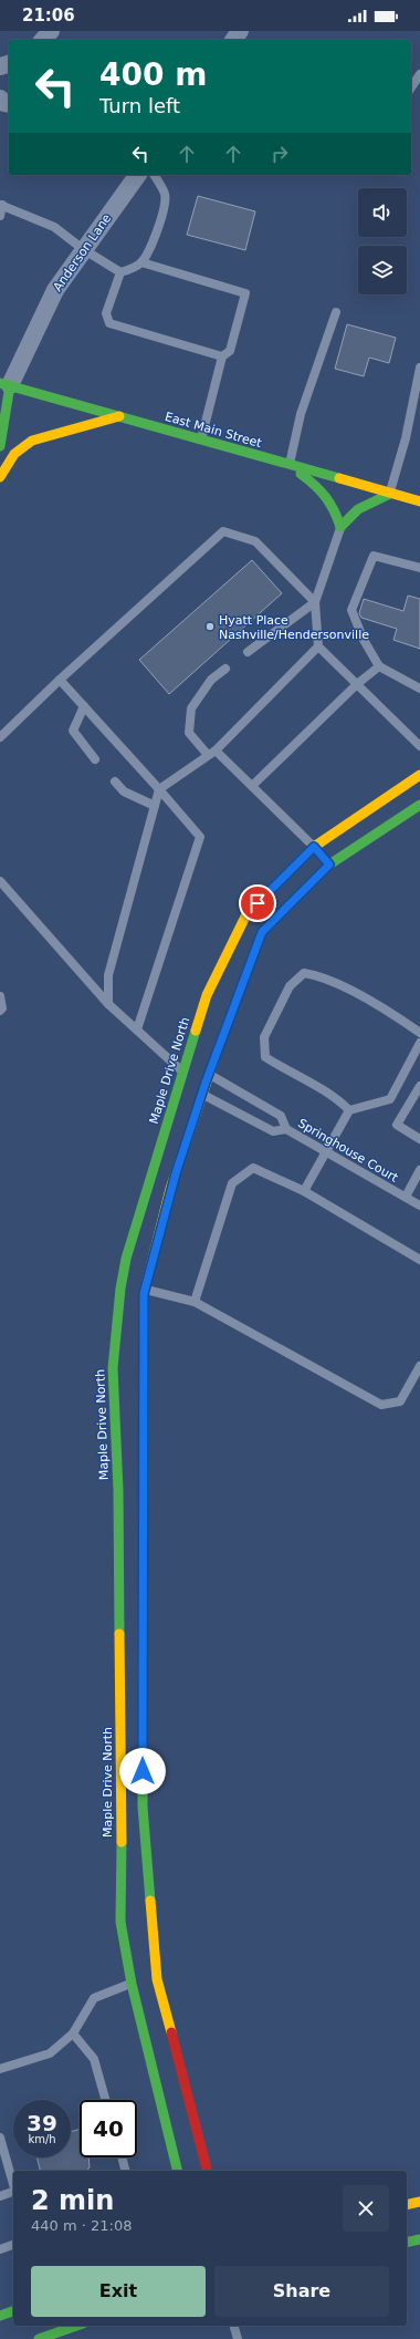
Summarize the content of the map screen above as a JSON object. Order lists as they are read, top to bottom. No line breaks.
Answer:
{"streets":{"street":["Anderson Lane","East Main Street","Maple Drive North"],"lane":["Springhouse Court"]},"crossings":[["Anderson Lane","East Main Street"]],"places":["Hyatt Place Nashville/Hendersonville"],"page":{"status":"21:06","turn":["400 m","Turn left"],"speed":"39 km/h","limit":"40","heading":["2 min","440 m · 21:08"],"buttons":["Exit","Share"]}}
